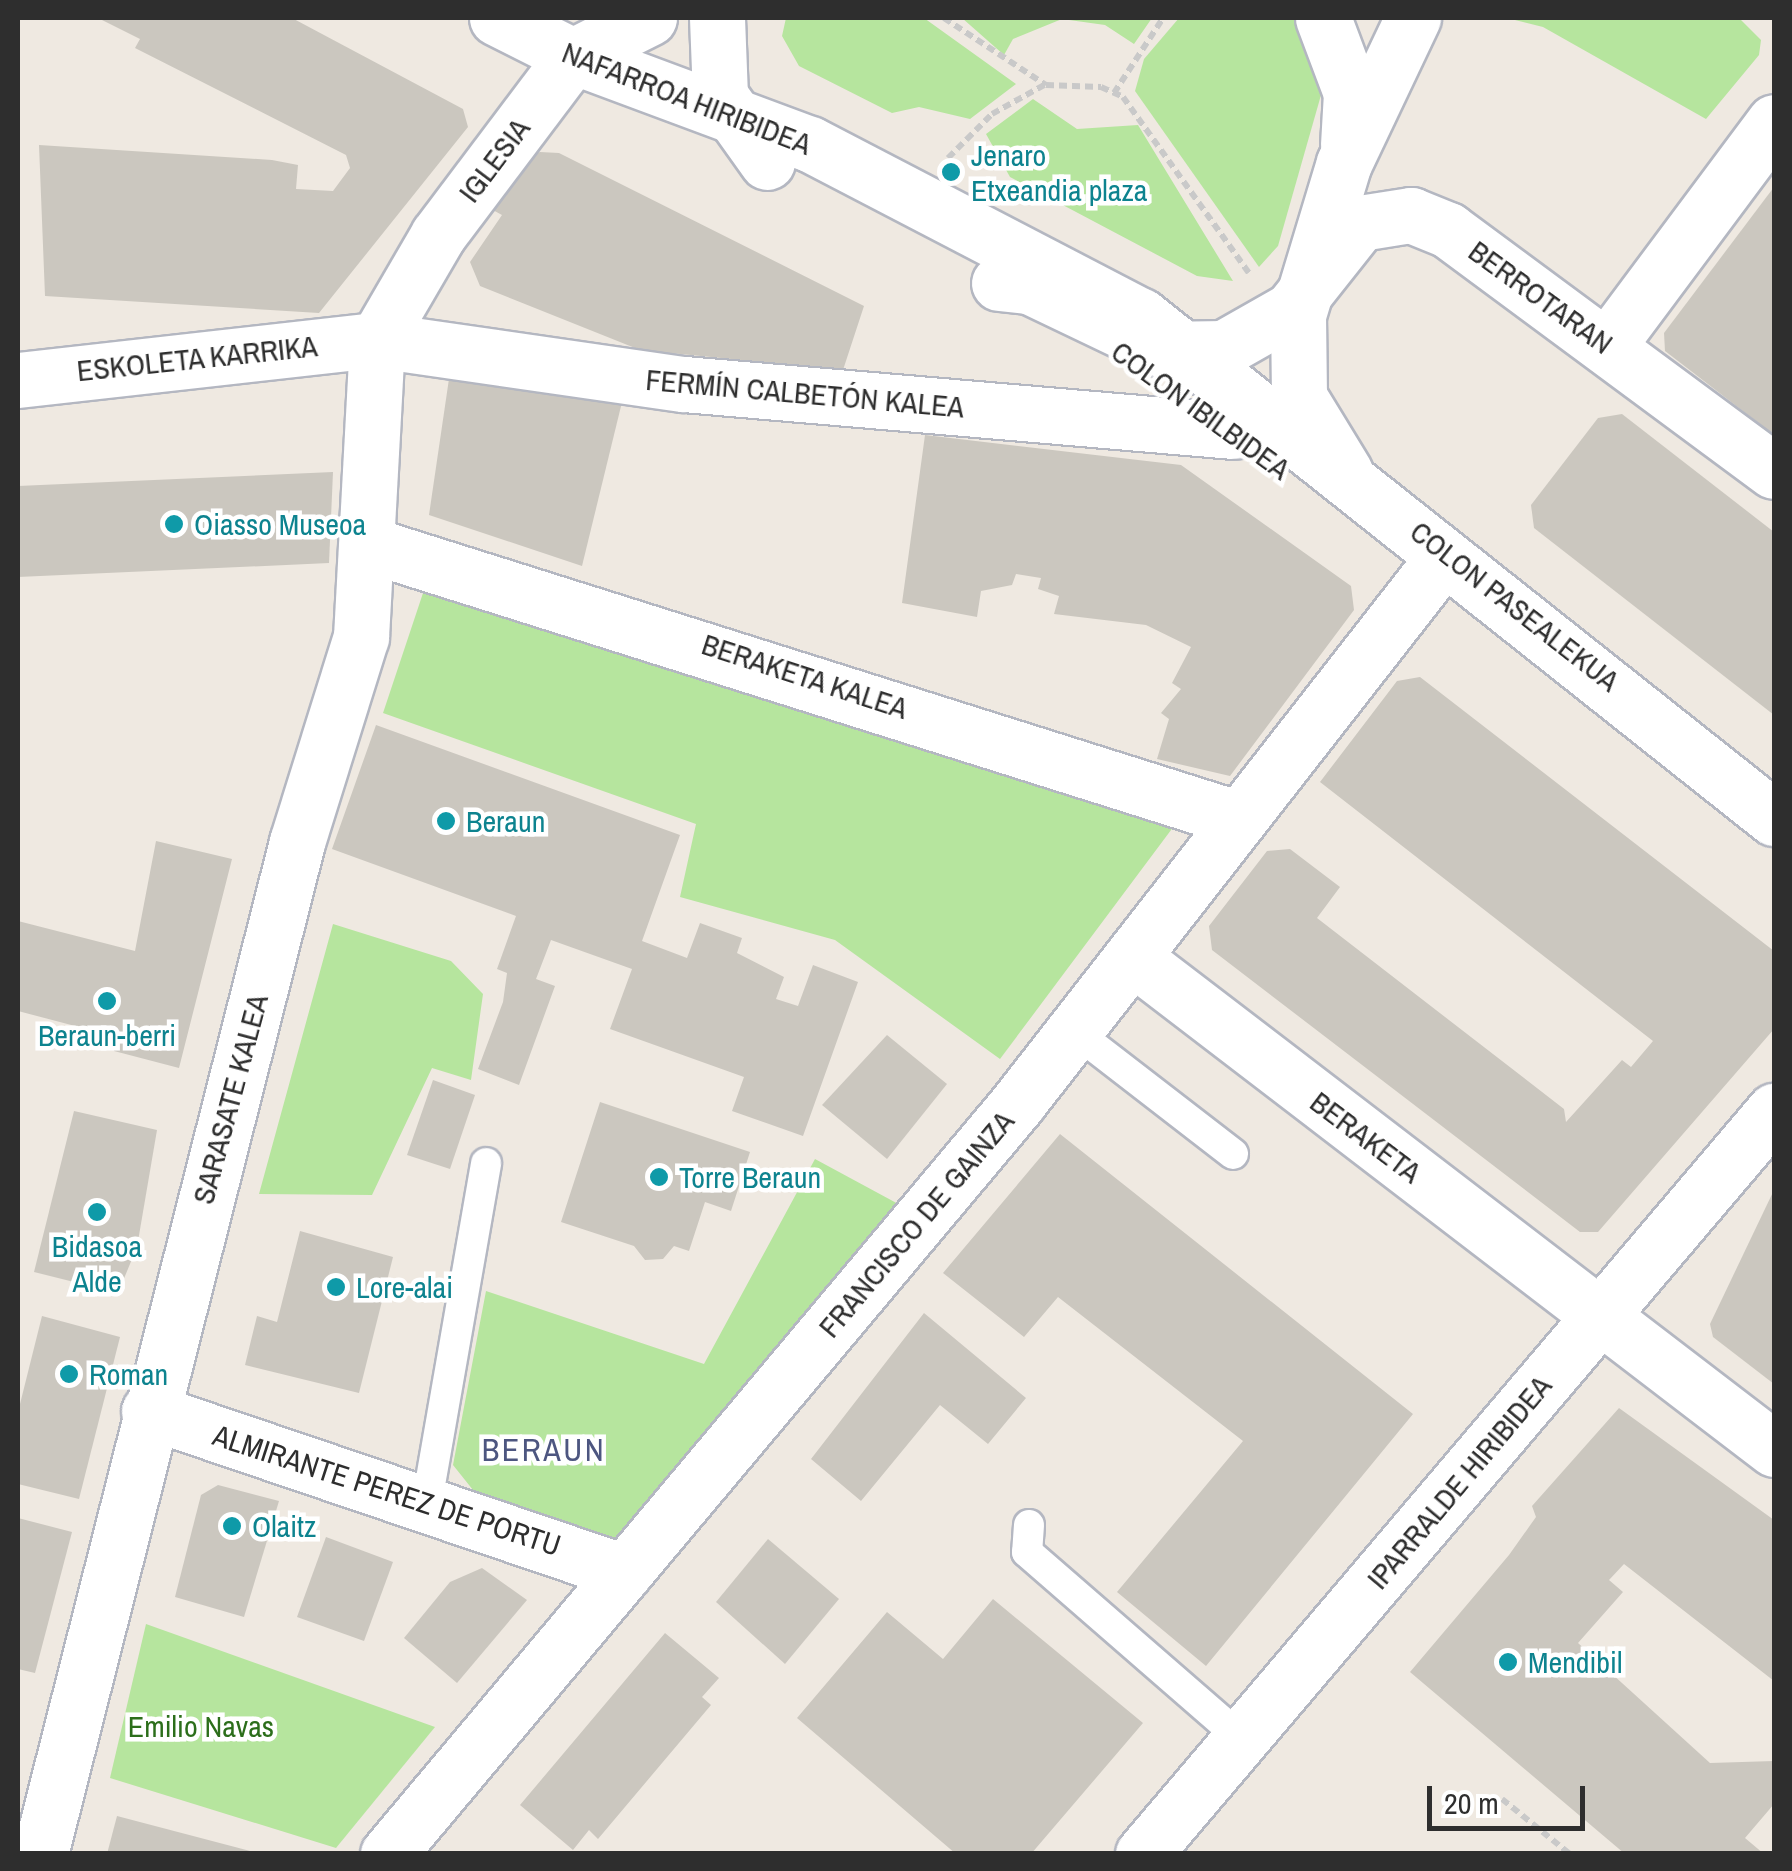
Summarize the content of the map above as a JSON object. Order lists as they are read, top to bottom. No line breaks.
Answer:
{"streets":{"street":["NAFARROA HIRIBIDEA","IGLESIA","BERROTARAN","ESKOLETA KARRIKA","FERMÍN CALBETÓN KALEA","COLON IBILBIDEA","COLON PASEALEKUA","BERAKETA KALEA","SARASATE KALEA","BERAKETA","FRANCISCO DE GAINZA","IPARRALDE HIRIBIDEA","ALMIRANTE PEREZ DE PORTU"]},"crossings":[["NAFARROA HIRIBIDEA","IGLESIA"],["NAFARROA HIRIBIDEA","COLON IBILBIDEA"],["NAFARROA HIRIBIDEA","COLON PASEALEKUA"],["IGLESIA","ESKOLETA KARRIKA"],["IGLESIA","FERMÍN CALBETÓN KALEA"],["IGLESIA","COLON IBILBIDEA"],["IGLESIA","SARASATE KALEA"],["ESKOLETA KARRIKA","FERMÍN CALBETÓN KALEA"],["ESKOLETA KARRIKA","SARASATE KALEA"],["FERMÍN CALBETÓN KALEA","COLON IBILBIDEA"],["FERMÍN CALBETÓN KALEA","SARASATE KALEA"],["COLON IBILBIDEA","FRANCISCO DE GAINZA"],["BERAKETA KALEA","SARASATE KALEA"],["BERAKETA KALEA","FRANCISCO DE GAINZA"],["SARASATE KALEA","ALMIRANTE PEREZ DE PORTU"],["BERAKETA","FRANCISCO DE GAINZA"],["BERAKETA","IPARRALDE HIRIBIDEA"],["FRANCISCO DE GAINZA","ALMIRANTE PEREZ DE PORTU"]],"districts":["BERAUN"],"parks":["Emilio Navas"],"places":["Jenaro Etxeandia plaza","Oiasso Museoa","Beraun","Beraun-berri","Torre Beraun","Bidasoa Alde","Lore-alai","Roman","Olaitz","Mendibil"],"scale_bar":"20 m"}
